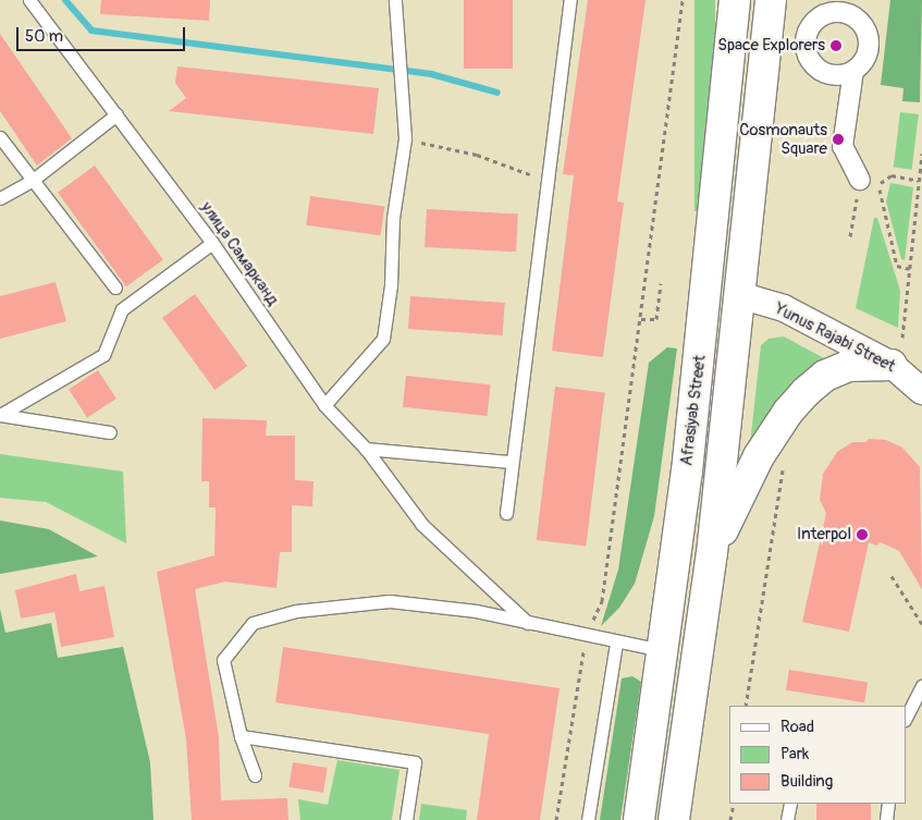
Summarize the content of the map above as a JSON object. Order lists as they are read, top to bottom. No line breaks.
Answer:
{"streets":{"main road":["Yunus Rajabi Street","Afrasiyab Street"],"lane":["улица Самарканд"]},"crossings":[["Yunus Rajabi Street","Afrasiyab Street"]],"places":["Space Explorers","Cosmonauts Square","Interpol"],"legend":["Road","Park","Building"],"scale_bar":"50 m"}
